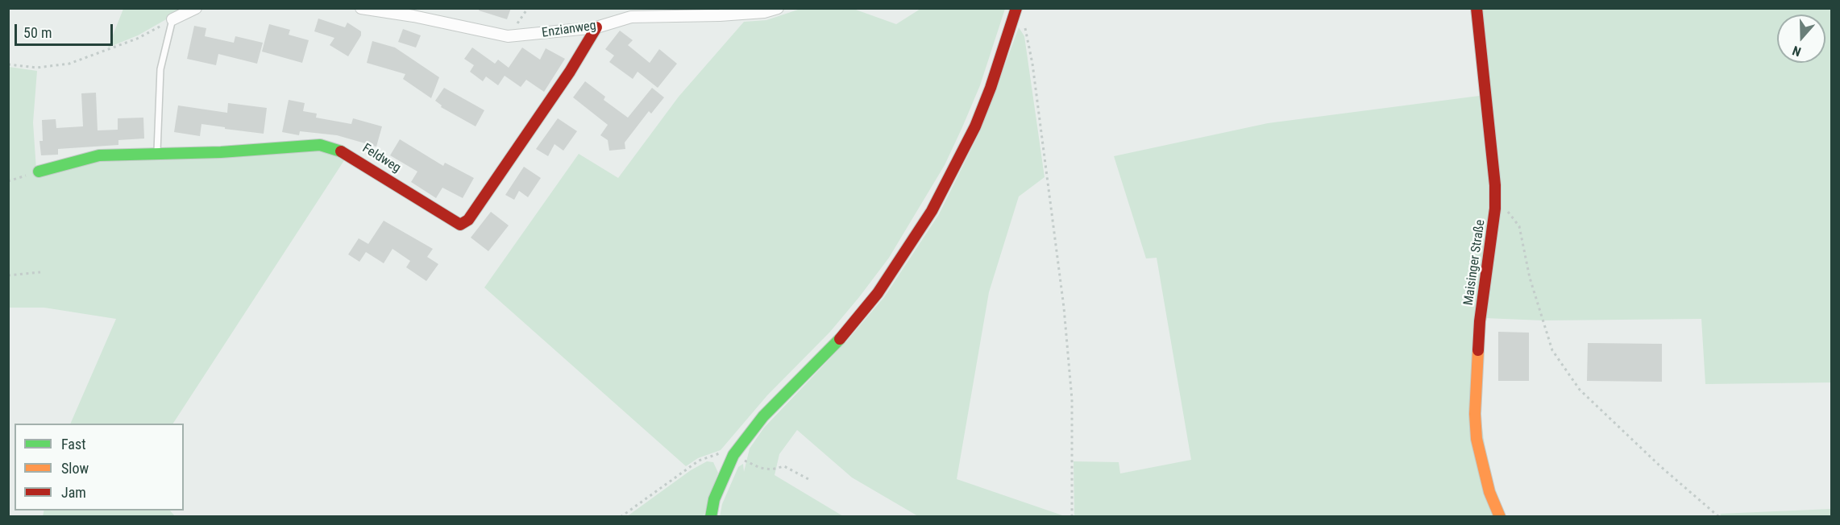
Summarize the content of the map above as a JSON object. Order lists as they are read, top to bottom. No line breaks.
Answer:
{"streets":{"street":["Enzianweg","Feldweg","Maisinger Straße"]},"crossings":[["Enzianweg","Feldweg"]],"legend":["Fast","Slow","Jam"],"scale_bar":"50 m","north":"bottom"}
